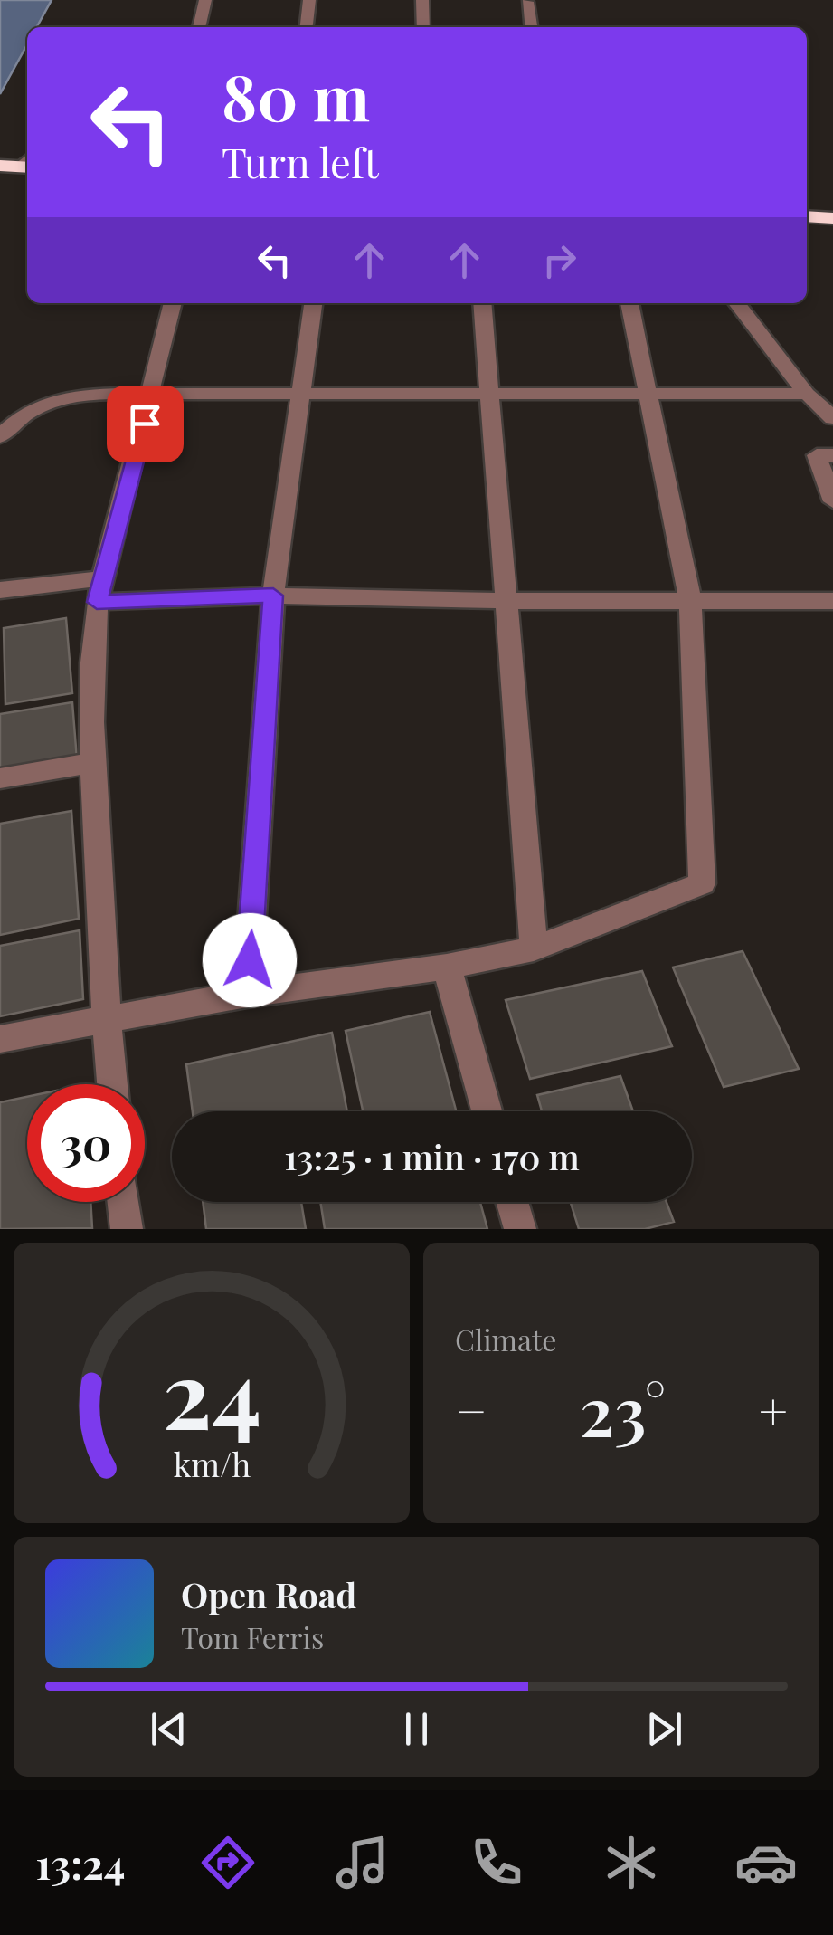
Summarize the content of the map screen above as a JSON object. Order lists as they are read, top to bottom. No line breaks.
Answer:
{"page":{"turn":["80 m","Turn left"],"limit":"30","trip":"13:25 · 1 min · 170 m","tile":"Climate","heat":["−","23°","+"],"song":["Open Road","Tom Ferris"],"tabs":"13:24","gauge":["24","km/h"]}}
